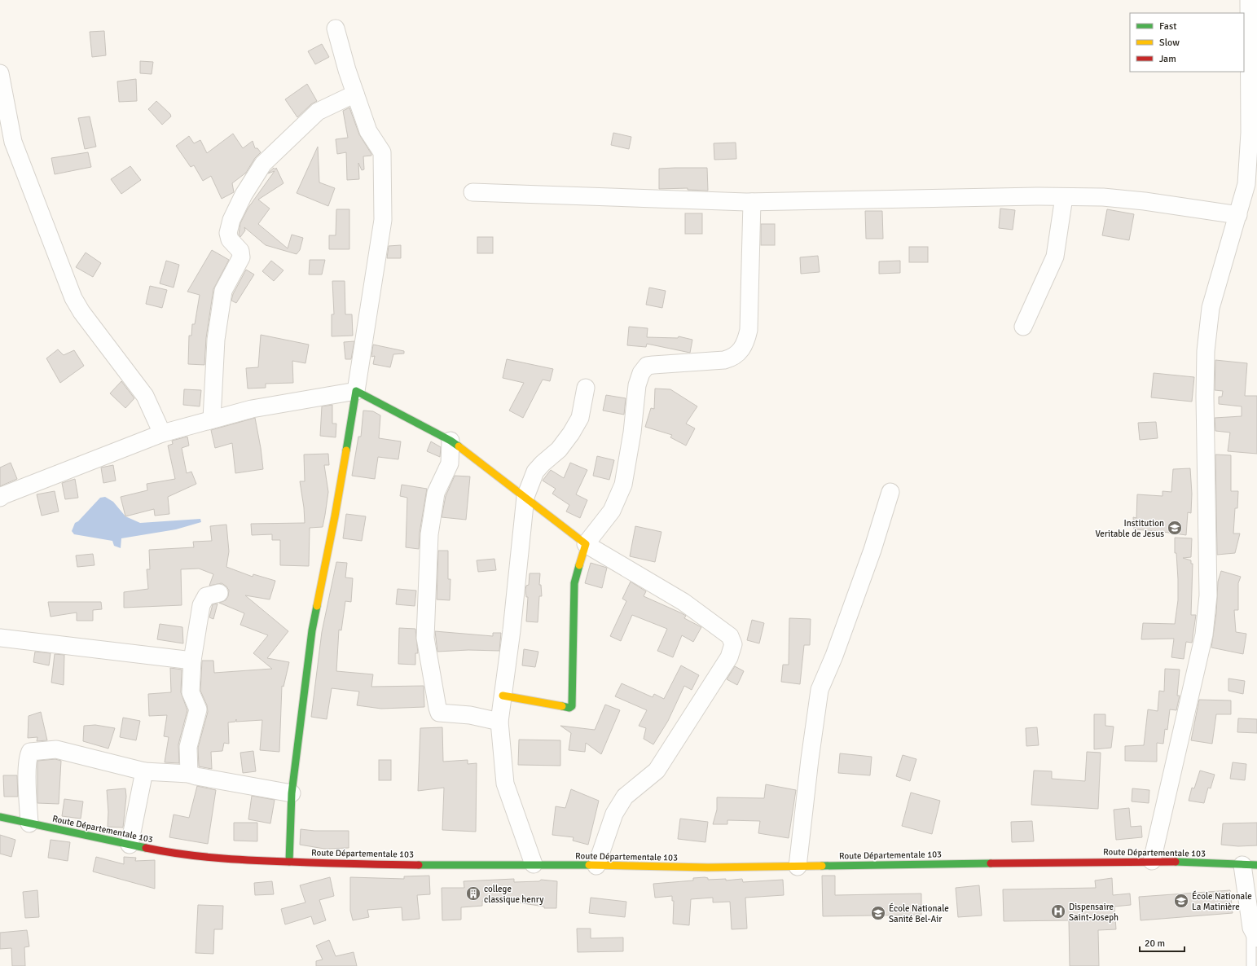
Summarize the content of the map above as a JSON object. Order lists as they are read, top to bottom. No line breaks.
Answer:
{"streets":{"main road":["Route Départementale 103"]},"places":{"school or university":["Institution Veritable de Jesus","École Nationale La Matinière","École Nationale Sanité Bel-Air"],"building":["college classique henry"],"hospital":["Dispensaire Saint-Joseph"]},"legend":["Fast","Slow","Jam"],"scale_bar":"20 m"}
